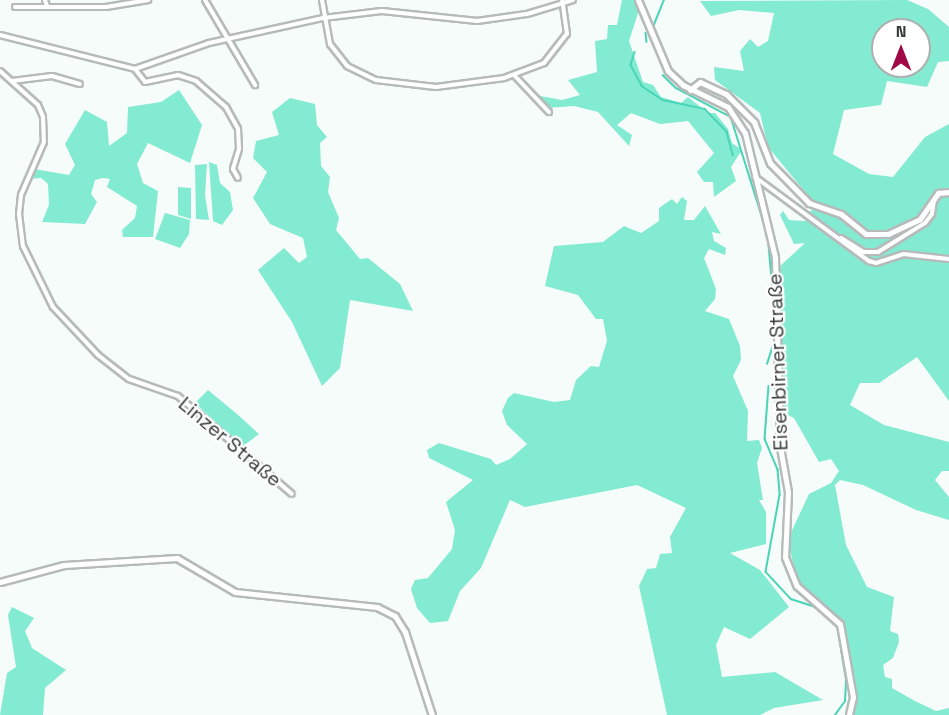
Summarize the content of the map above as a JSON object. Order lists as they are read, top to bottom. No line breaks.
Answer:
{"streets":{"main road":["Eisenbirner Straße"],"street":["Linzer Straße"]},"north":"top"}
